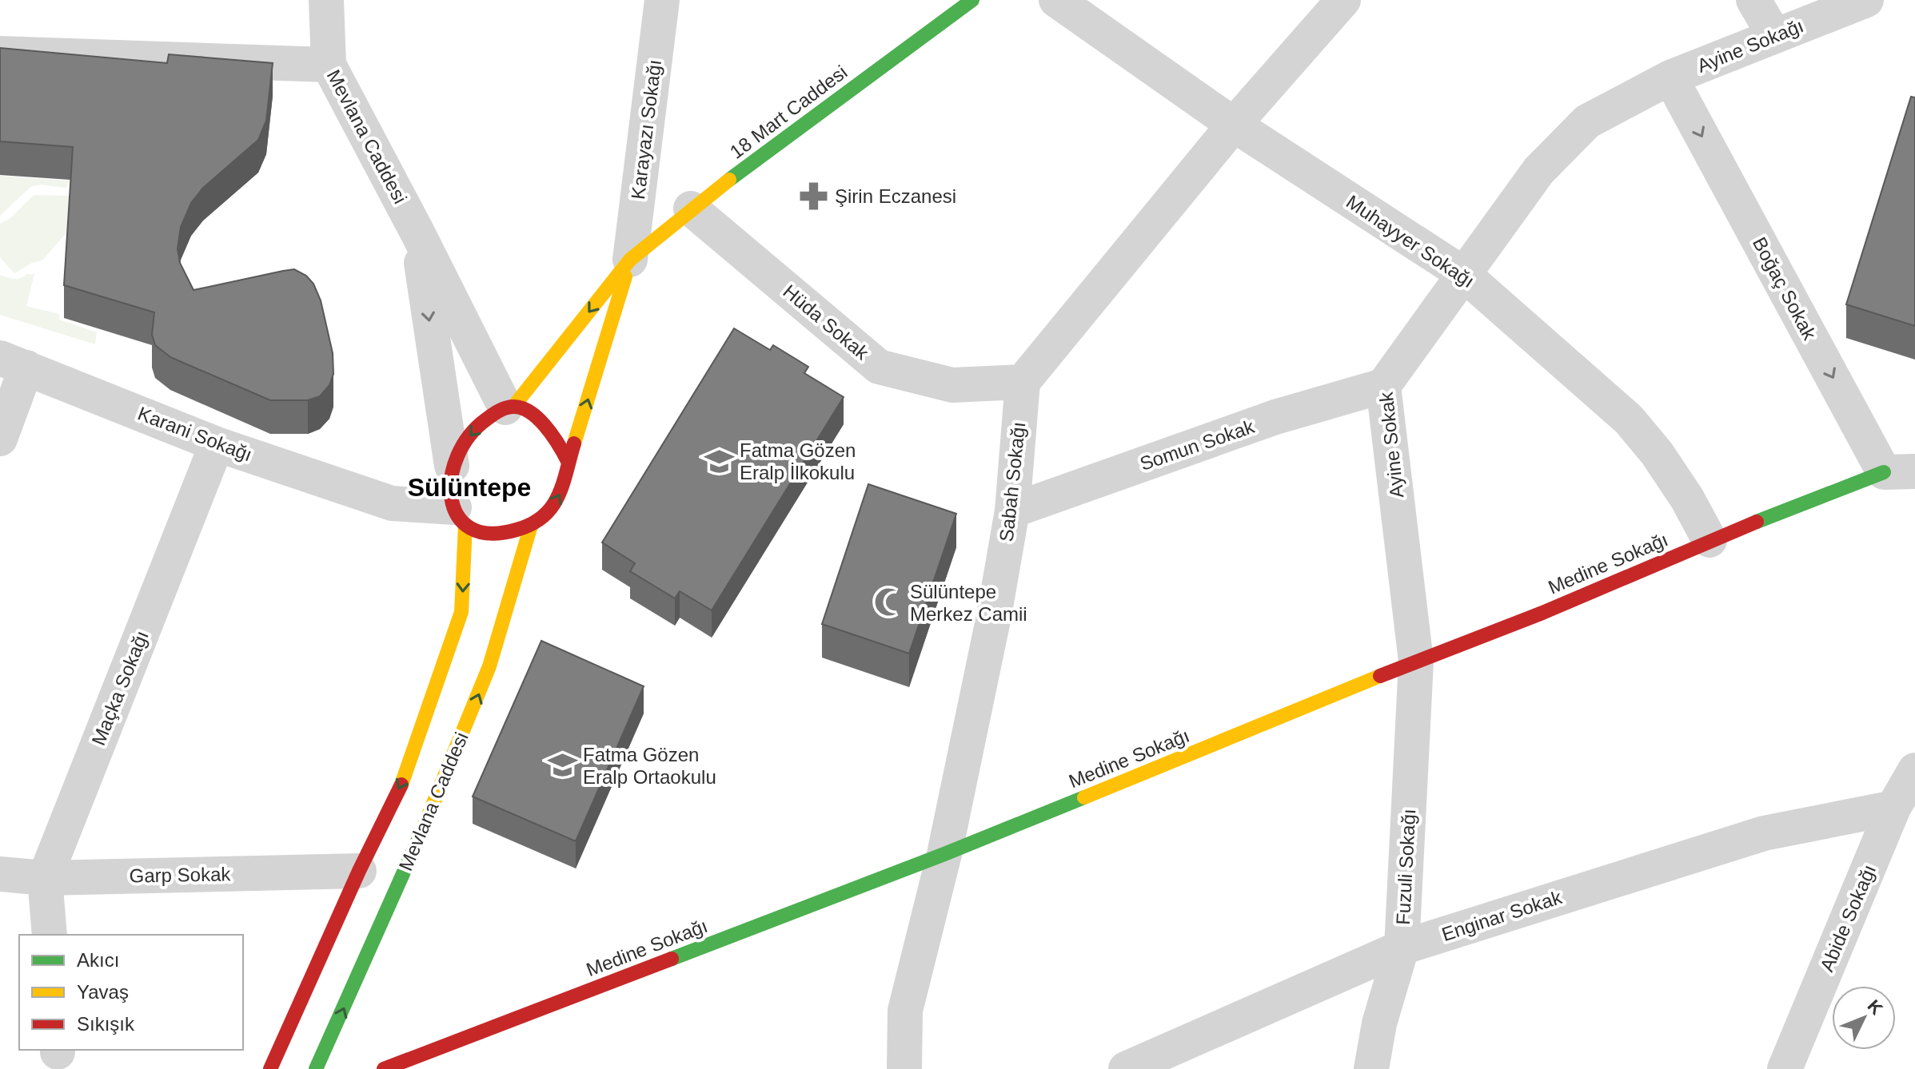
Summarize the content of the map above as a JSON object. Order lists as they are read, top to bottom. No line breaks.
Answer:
{"streets":{"street":["Ayine Sokağı","18 Mart Caddesi","Karayazı Sokağı","Mevlana Caddesi","Muhayyer Sokağı","Boğaç Sokak","Hüda Sokak","Karani Sokağı","Somun Sokak","Ayine Sokak","Sabah Sokağı","Medine Sokağı","Maçka Sokağı","Fuzuli Sokağı","Garp Sokak","Enginar Sokak","Abide Sokağı"]},"crossings":[["Ayine Sokağı","Boğaç Sokak"],["Ayine Sokağı","Ayine Sokak"],["18 Mart Caddesi","Karayazı Sokağı"],["18 Mart Caddesi","Mevlana Caddesi"],["18 Mart Caddesi","Hüda Sokak"],["18 Mart Caddesi","Karani Sokağı"],["Mevlana Caddesi","Karani Sokağı"],["Mevlana Caddesi","Garp Sokak"],["Muhayyer Sokağı","Ayine Sokak"],["Muhayyer Sokağı","Medine Sokağı"],["Boğaç Sokak","Ayine Sokak"],["Boğaç Sokak","Medine Sokağı"],["Hüda Sokak","Sabah Sokağı"],["Karani Sokağı","Maçka Sokağı"],["Somun Sokak","Ayine Sokak"],["Somun Sokak","Sabah Sokağı"],["Ayine Sokak","Medine Sokağı"],["Ayine Sokak","Fuzuli Sokağı"],["Sabah Sokağı","Medine Sokağı"],["Medine Sokağı","Fuzuli Sokağı"],["Maçka Sokağı","Garp Sokak"],["Fuzuli Sokağı","Enginar Sokak"],["Enginar Sokak","Abide Sokağı"]],"one_way":["Boğaç Sokak"],"districts":["Sülüntepe"],"places":{"pharmacy":["Şirin Eczanesi"],"school or university":["Fatma Gözen Eralp İlkokulu","Fatma Gözen Eralp Ortaokulu"],"mosque":["Sülüntepe Merkez Camii"]},"legend":["Akıcı","Yavaş","Sıkışık"],"north":"top right"}
